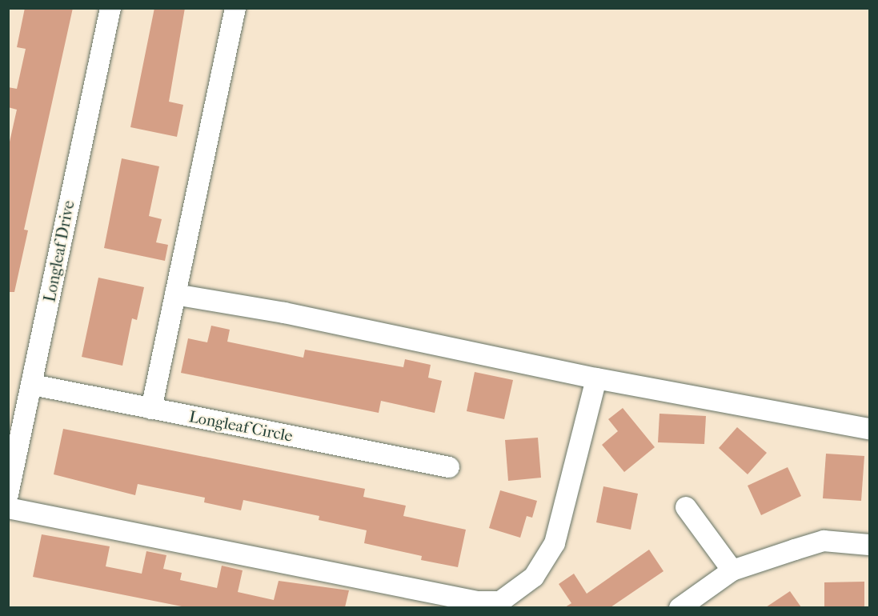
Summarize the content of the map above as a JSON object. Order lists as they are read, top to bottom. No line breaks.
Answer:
{"streets":{"street":["Longleaf Drive","Longleaf Circle"]},"crossings":[["Longleaf Drive","Longleaf Circle"]]}
